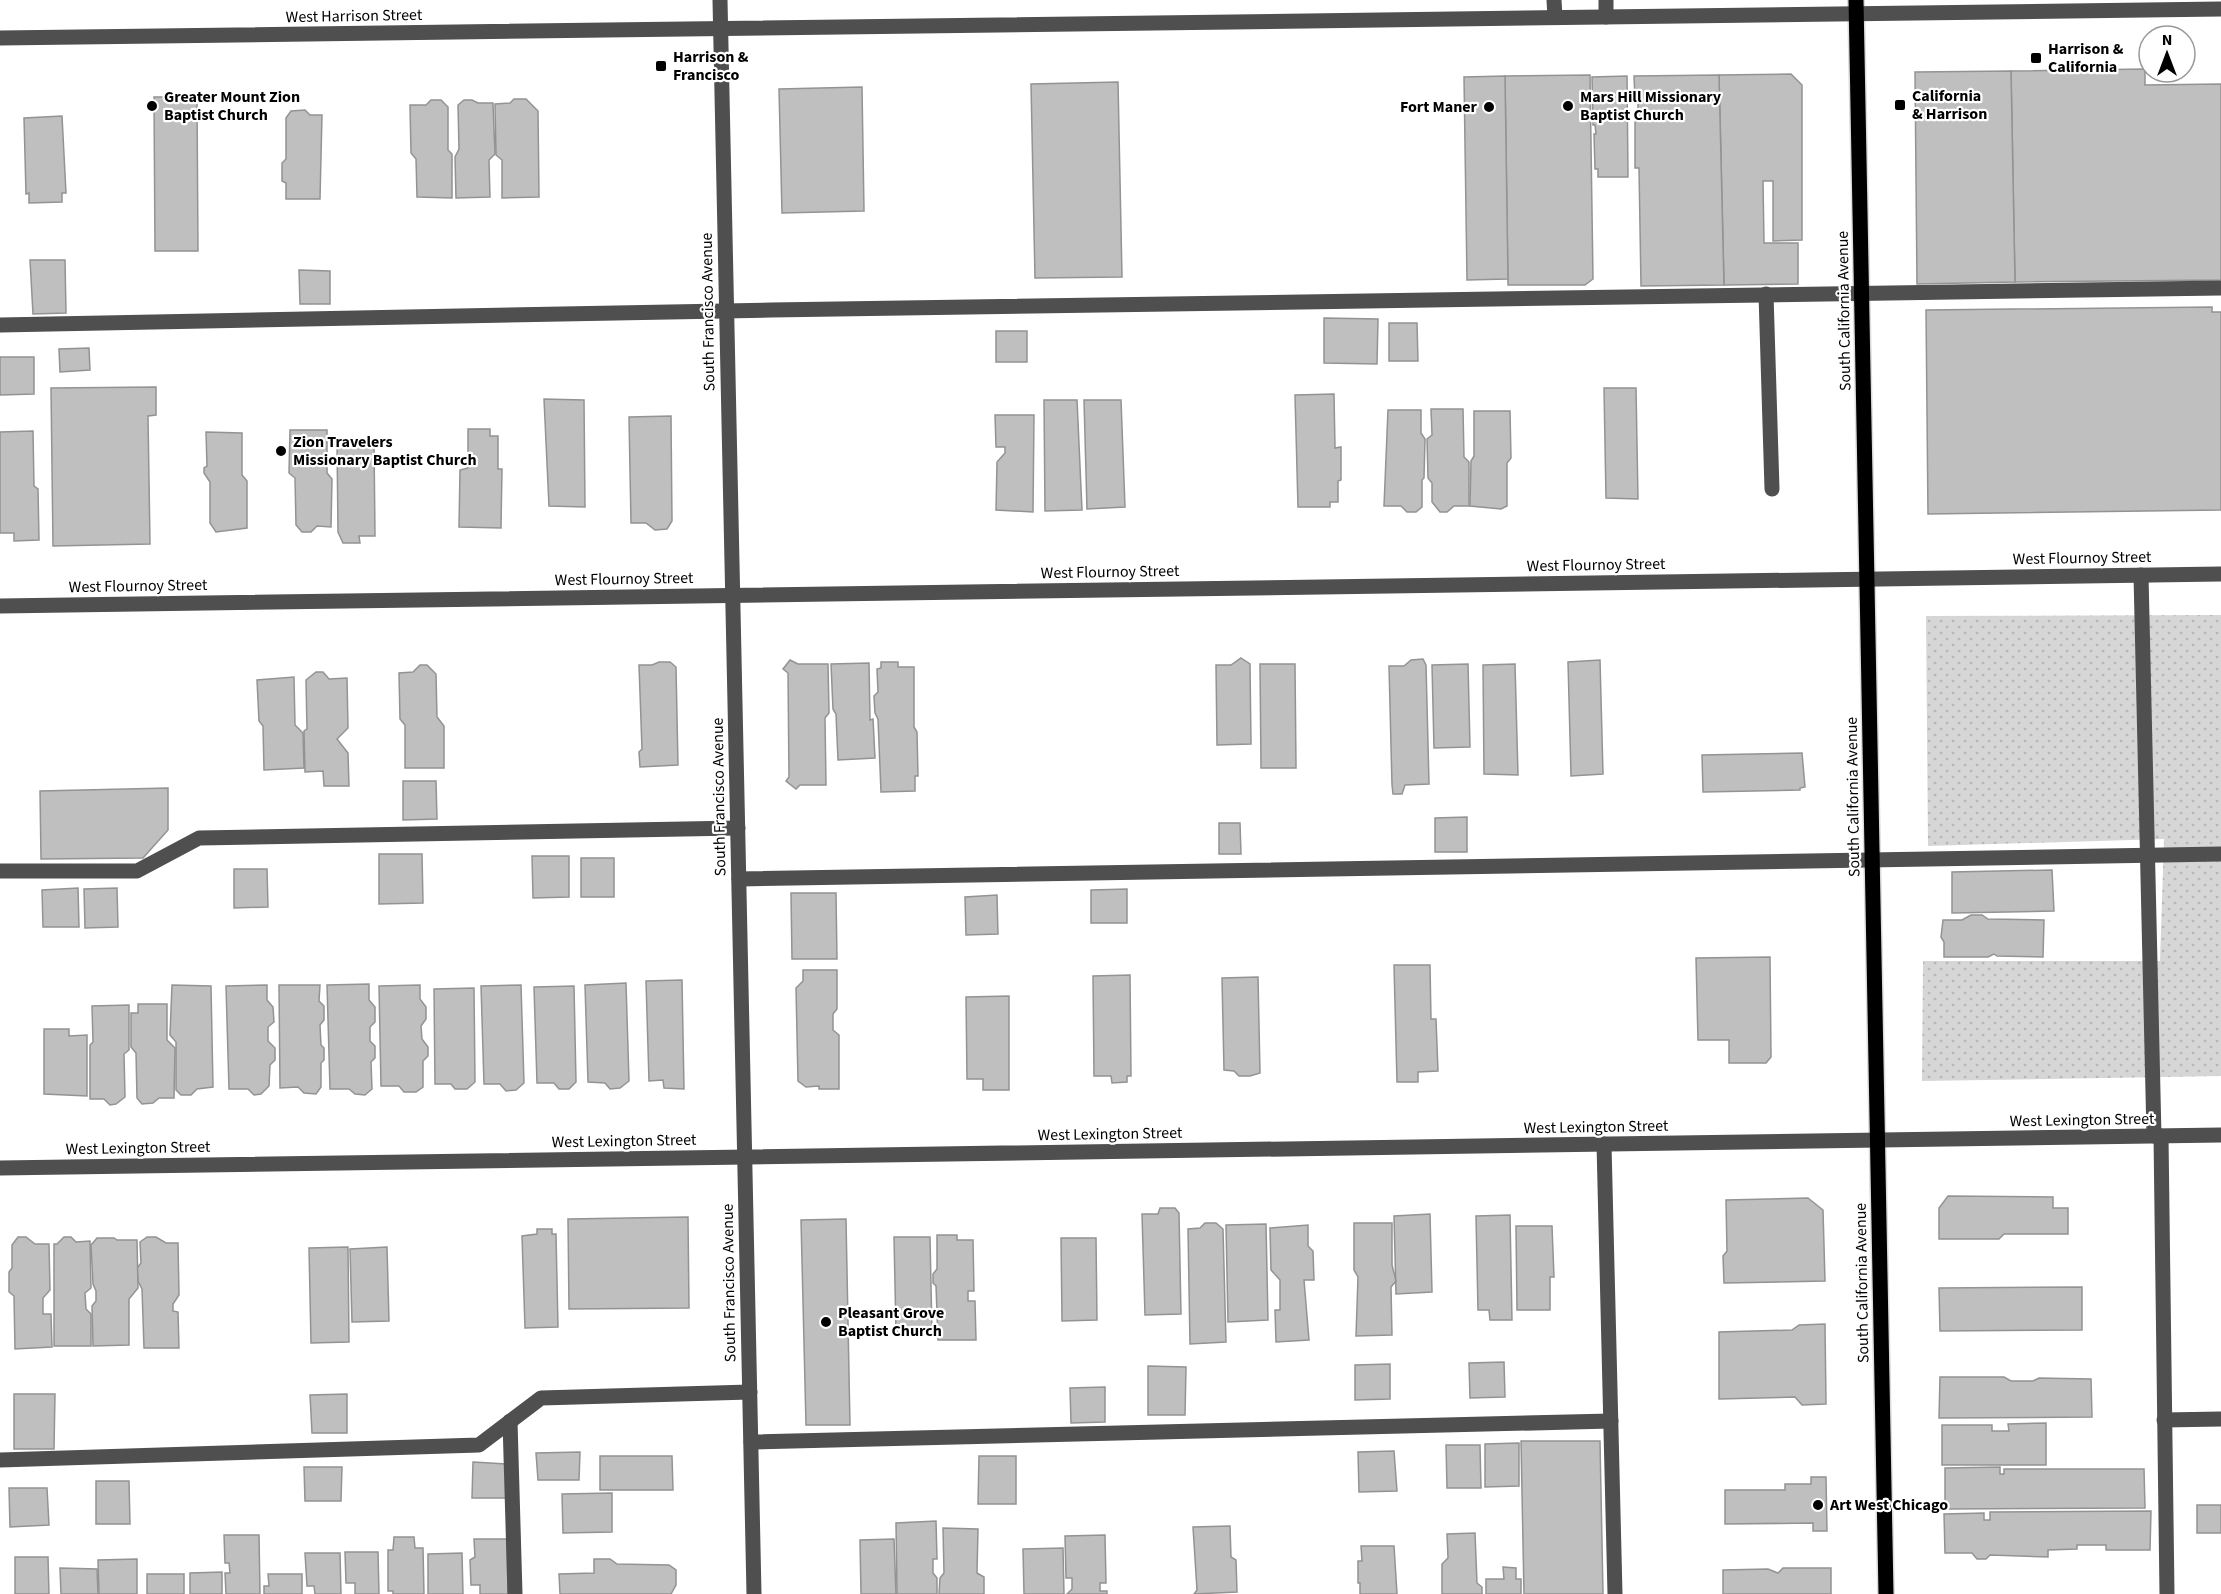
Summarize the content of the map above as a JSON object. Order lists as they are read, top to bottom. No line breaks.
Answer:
{"streets":{"main road":["South California Avenue"],"street":["West Harrison Street","South Francisco Avenue","West Flournoy Street","West Lexington Street"]},"crossings":[["West Harrison Street","South California Avenue"],["West Harrison Street","South Francisco Avenue"],["South California Avenue","West Flournoy Street"],["South California Avenue","West Lexington Street"],["South Francisco Avenue","West Flournoy Street"],["South Francisco Avenue","West Lexington Street"]],"places":{"transit":["Harrison & California","Harrison & Francisco","California & Harrison"],"other":["Greater Mount Zion Baptist Church","Mars Hill Missionary Baptist Church","Fort Maner","Zion Travelers Missionary Baptist Church","Pleasant Grove Baptist Church","Art West Chicago"]},"north":"top"}
